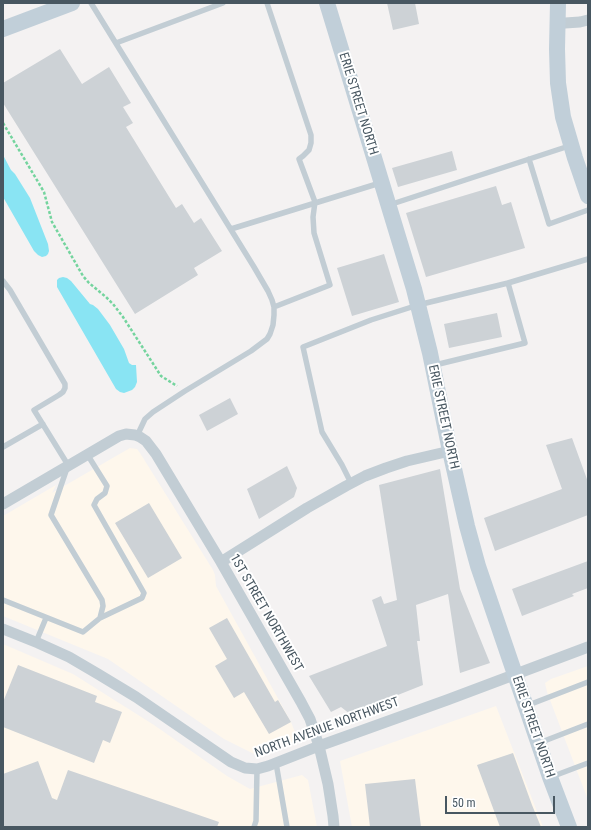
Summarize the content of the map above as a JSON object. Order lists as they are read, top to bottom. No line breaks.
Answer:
{"streets":{"street":["ERIE STREET NORTH","1ST STREET NORTHWEST","NORTH AVENUE NORTHWEST"]},"crossings":[["ERIE STREET NORTH","NORTH AVENUE NORTHWEST"],["1ST STREET NORTHWEST","NORTH AVENUE NORTHWEST"]],"scale_bar":"50 m"}
